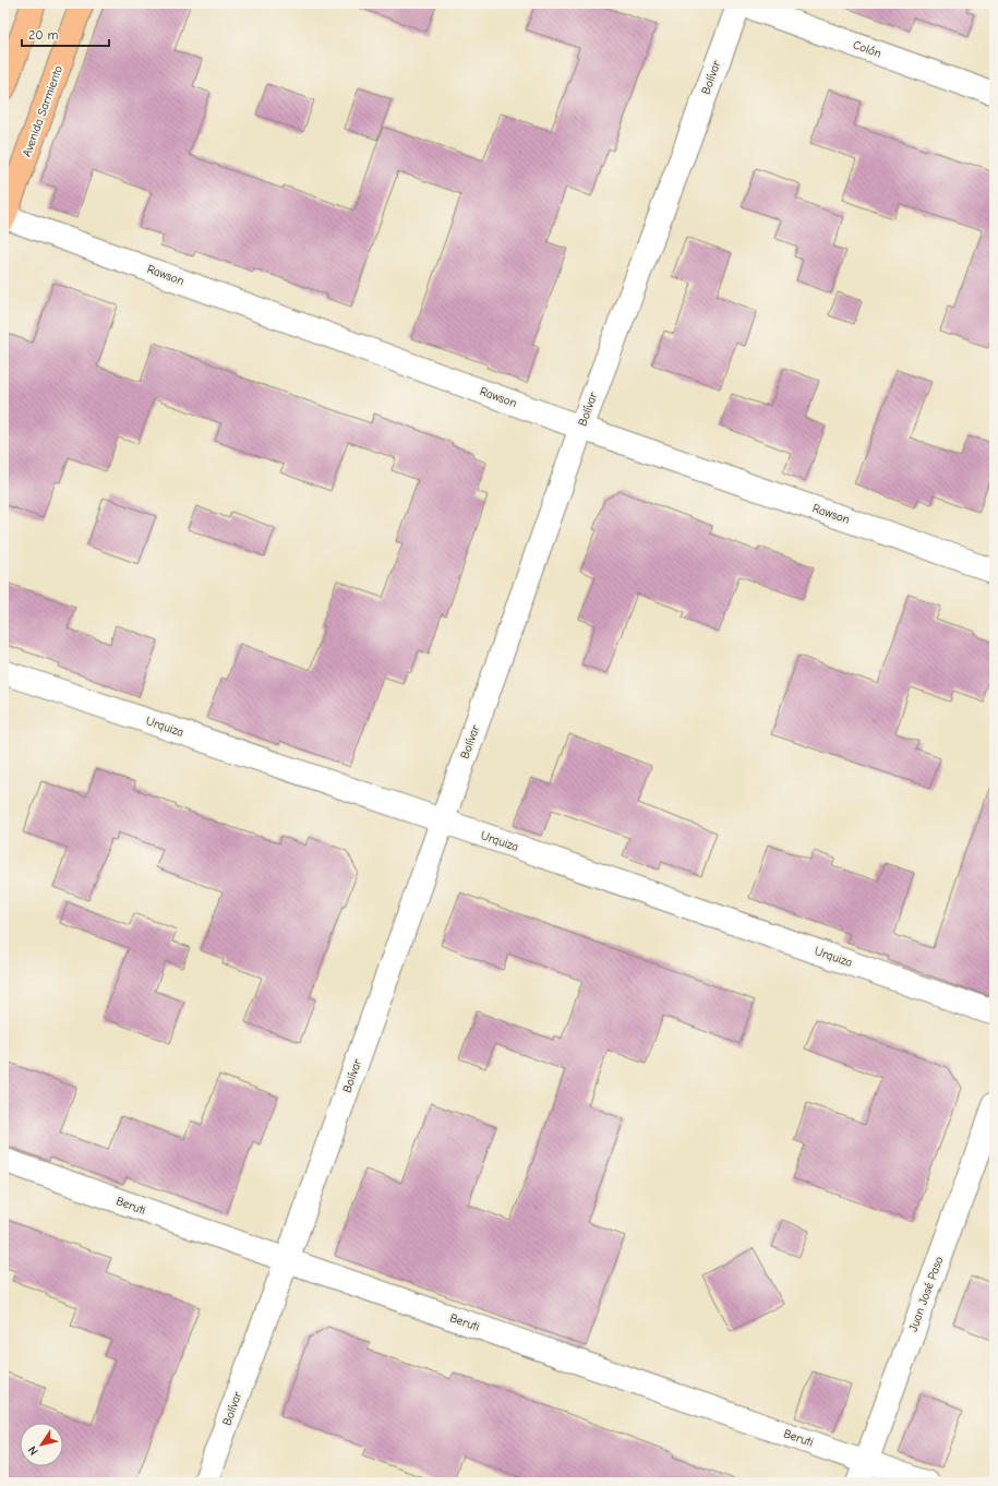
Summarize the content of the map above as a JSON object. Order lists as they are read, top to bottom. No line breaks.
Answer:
{"streets":{"main road":["Avenida Sarmiento"],"street":["Colón","Bolívar","Rawson","Urquiza","Beruti","Juan José Paso"]},"crossings":[["Colón","Bolívar"],["Bolívar","Rawson"],["Bolívar","Urquiza"],["Bolívar","Beruti"],["Avenida Sarmiento","Rawson"],["Beruti","Juan José Paso"]],"scale_bar":"20 m","north":"bottom left"}
